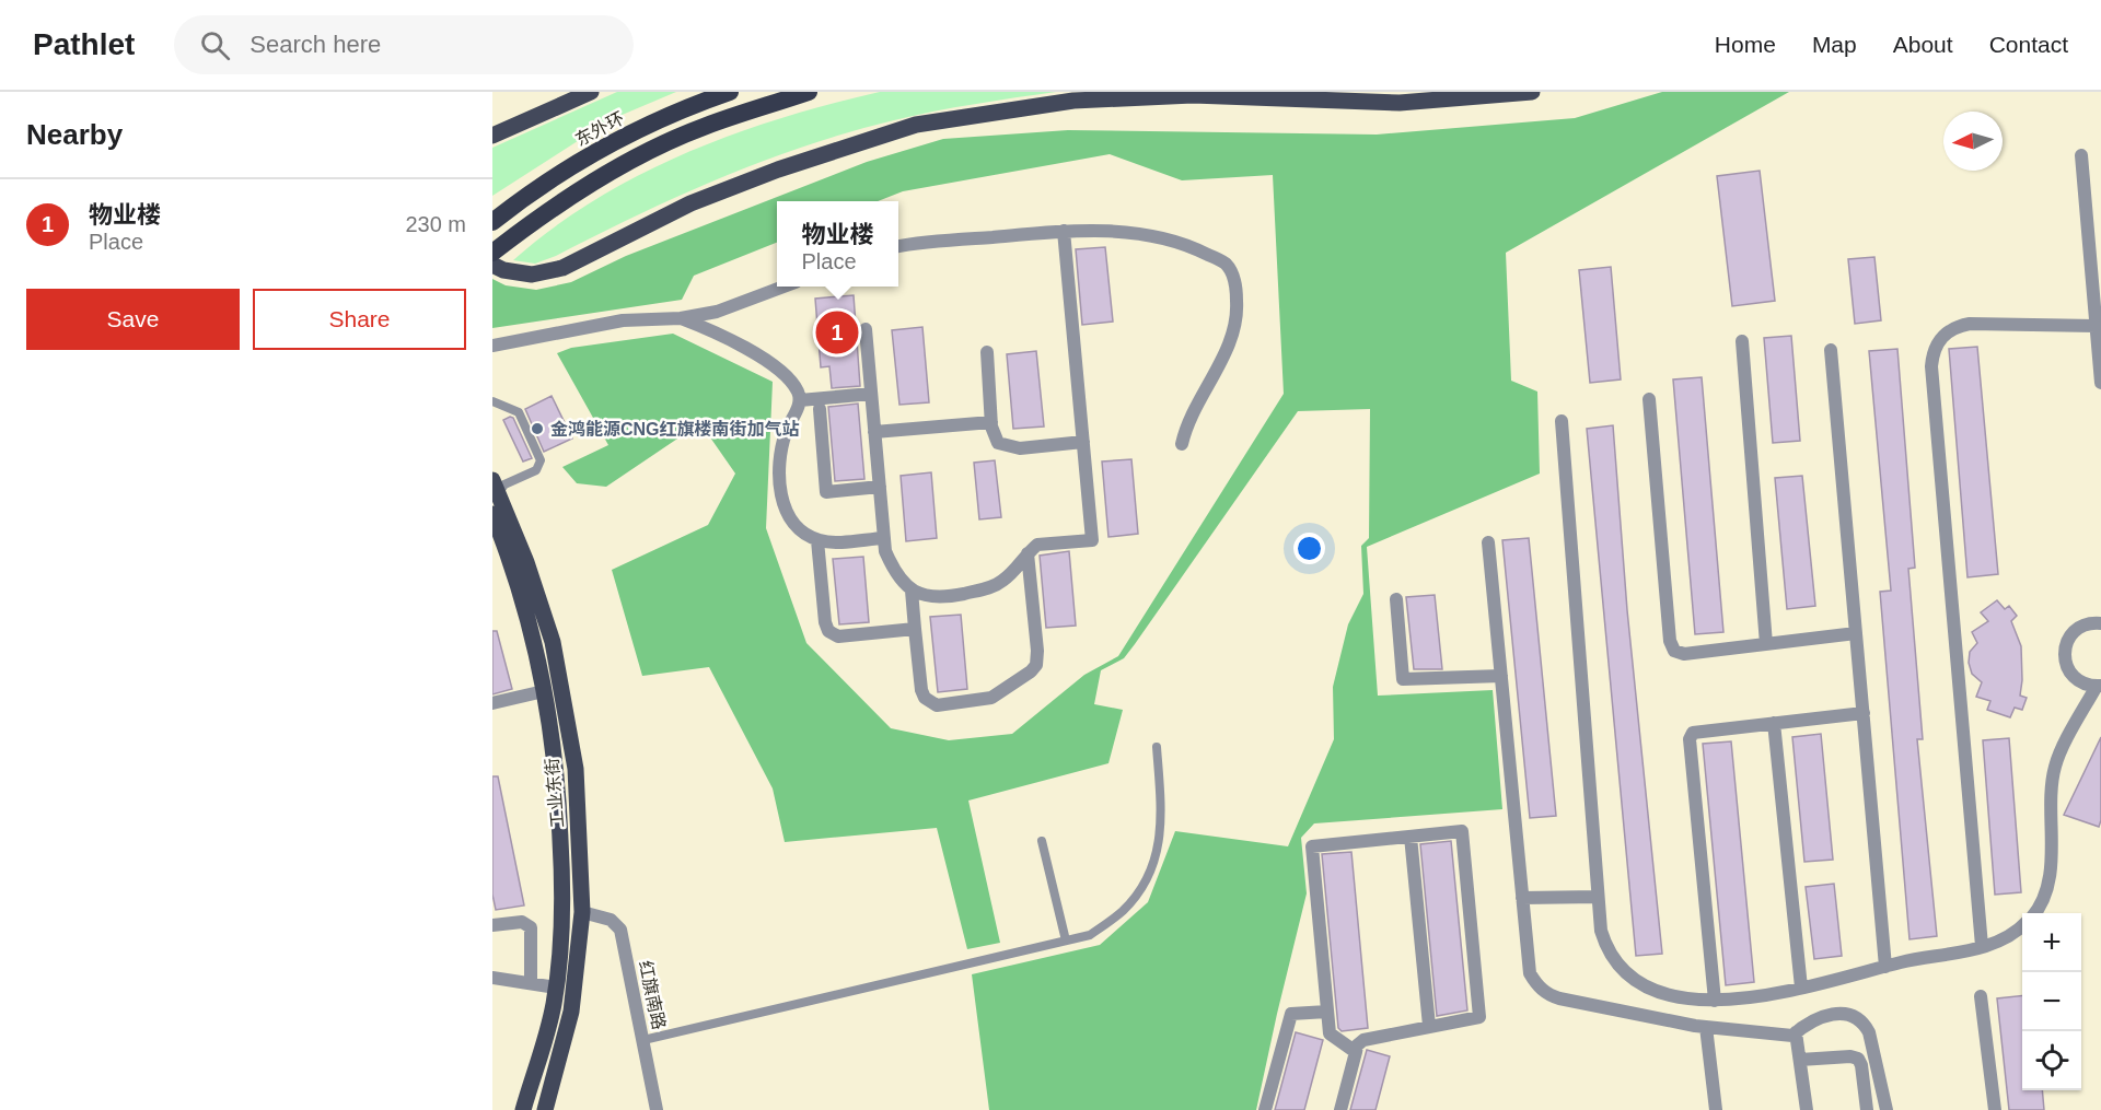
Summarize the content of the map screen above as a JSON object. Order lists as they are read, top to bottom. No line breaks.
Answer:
{"streets":{"highway":["东外环"],"main road":["工业东街"],"street":["红旗南路"]},"crossings":[["工业东街","红旗南路"]],"places":["金鸿能源CNG红旗楼南街加气站"],"north":"left","page":{"header":"Pathlet","search":"Search here","nav":["Home","Map","About","Contact"],"heading":"Nearby","list":[{"mark":"1","name":"物业楼","note":"Place","value":"230 m"}],"popup":["物业楼","Place"],"buttons":["Save","Share"],"pins":"1","map_buttons":["+","−"]}}
